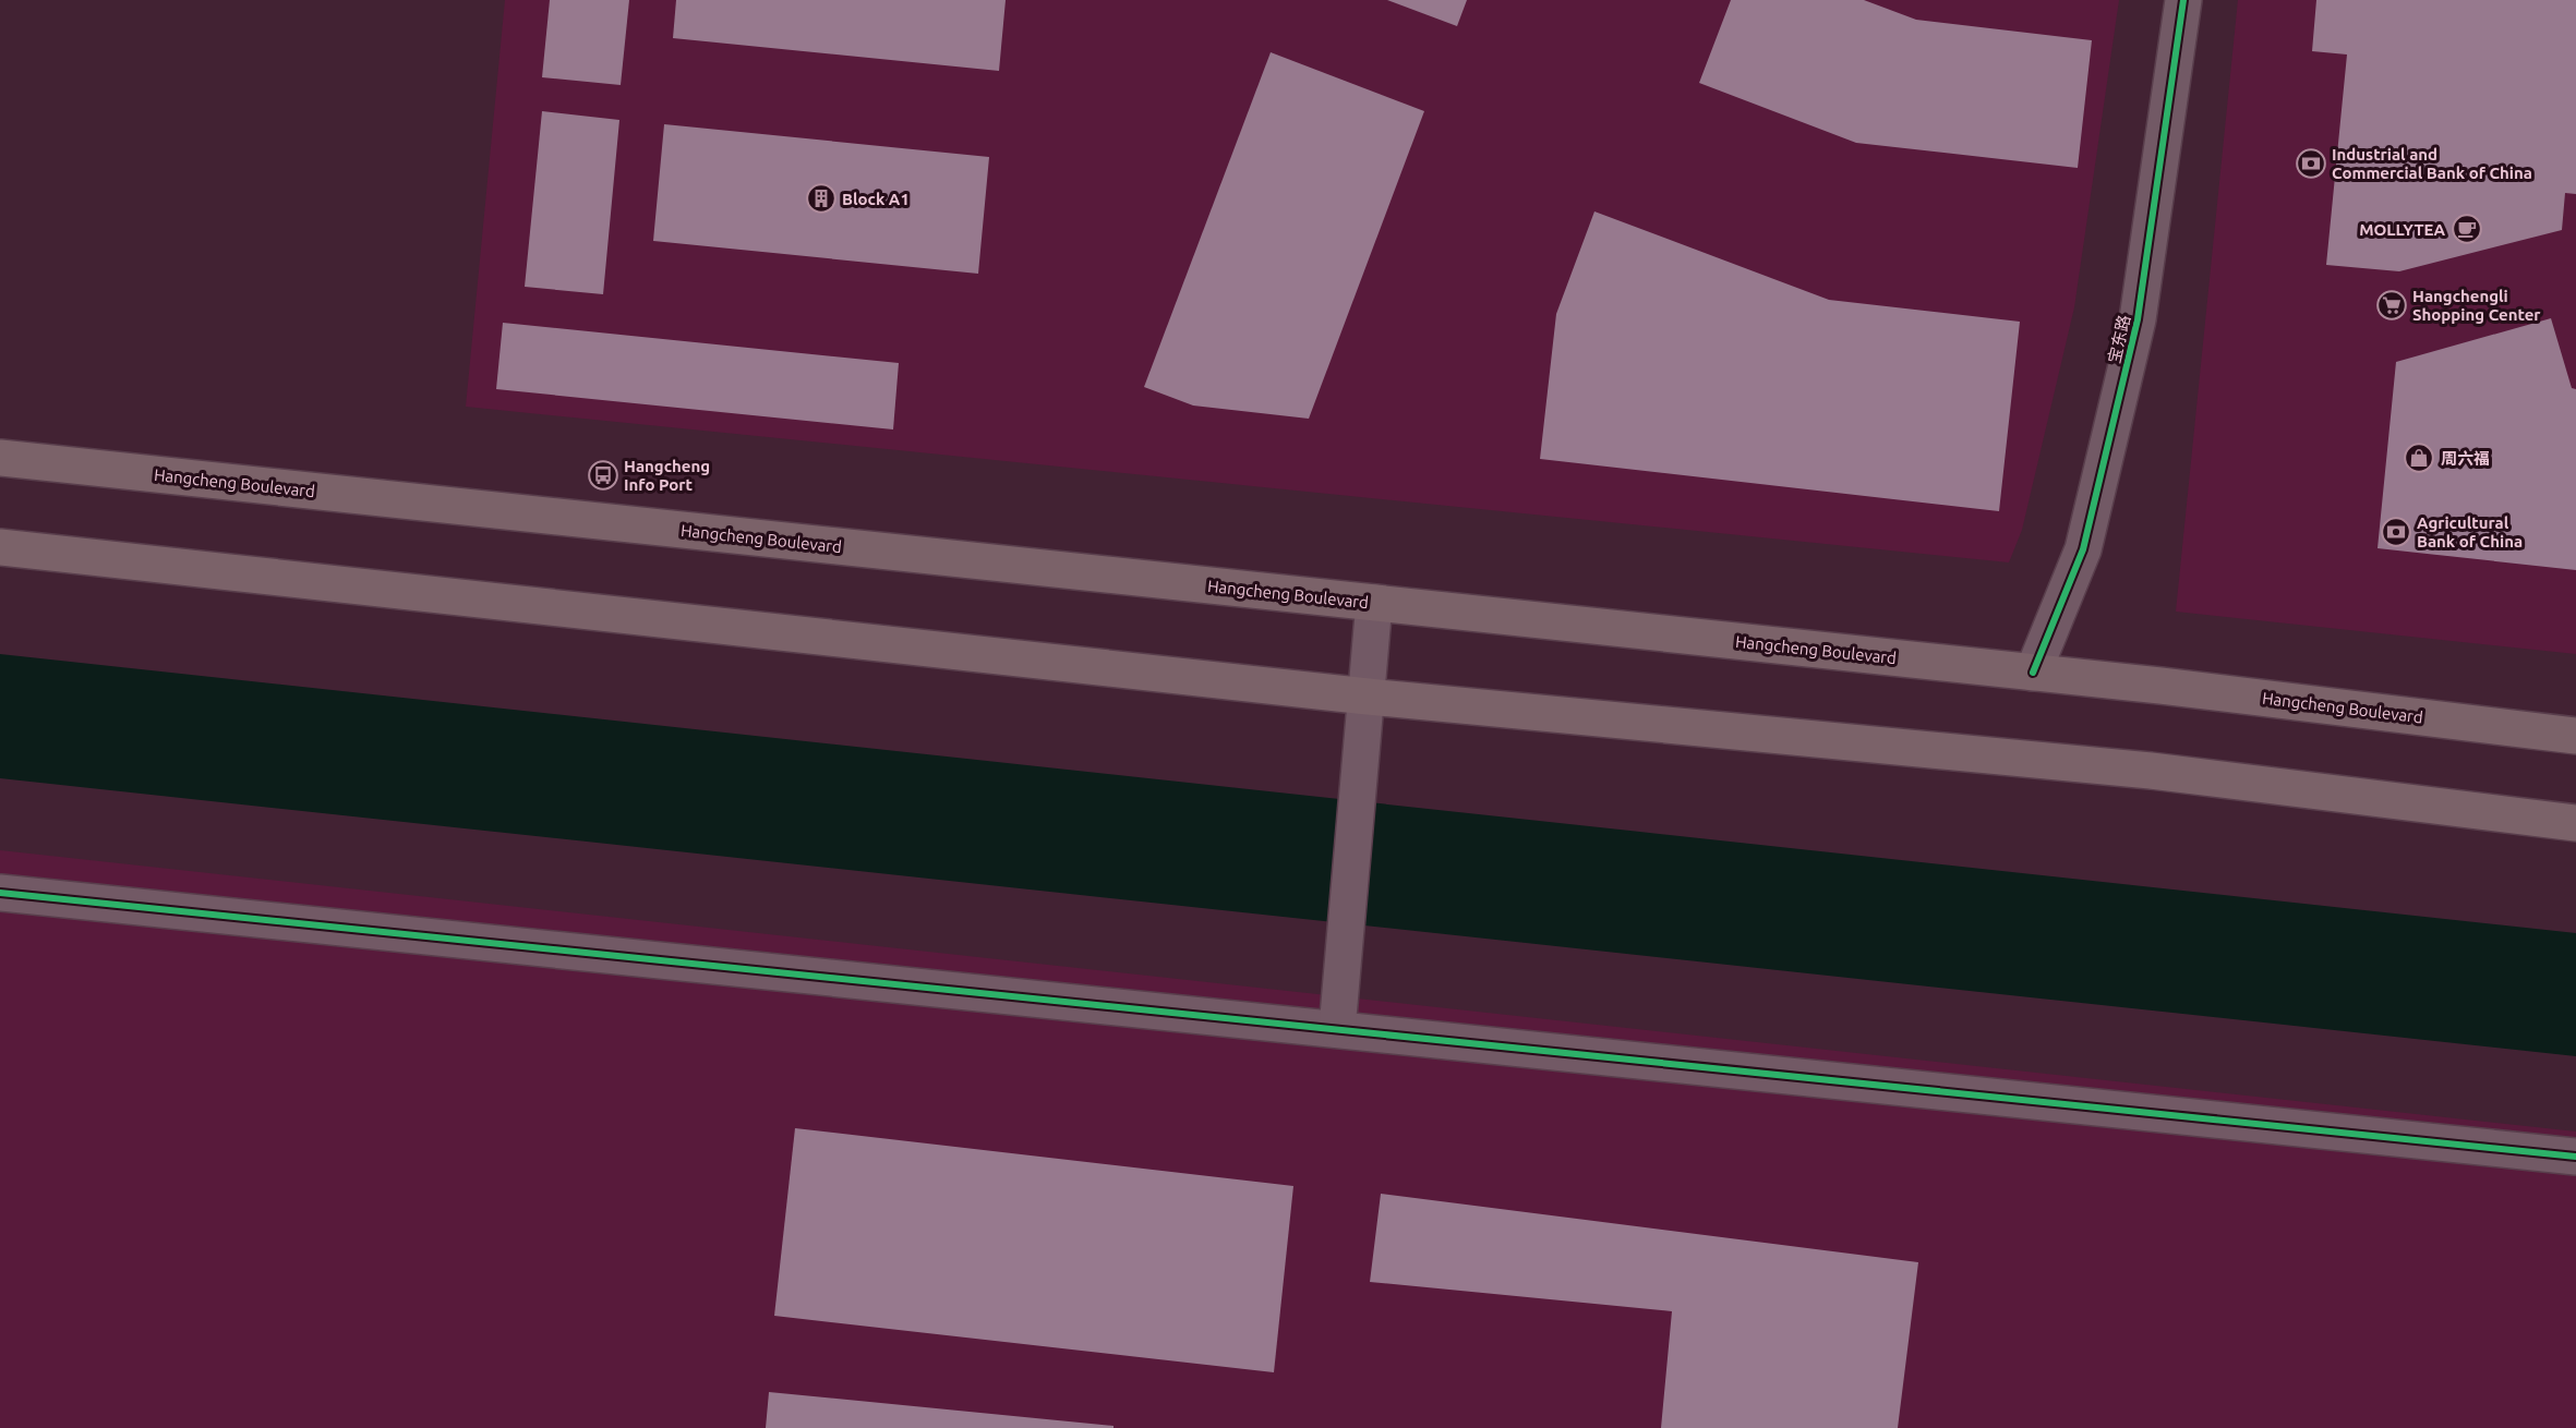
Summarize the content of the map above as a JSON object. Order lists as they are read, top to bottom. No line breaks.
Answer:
{"streets":{"main road":["Hangcheng Boulevard"],"street":["宝东路"]},"crossings":[["宝东路","Hangcheng Boulevard"]],"places":{"bank":["Industrial and Commercial Bank of China","Agricultural Bank of China"],"building":["Block A1"],"cafe":["MOLLYTEA"],"supermarket":["Hangchengli Shopping Center"],"shop":["周六福"],"bus stop":["Hangcheng Info Port"]}}
